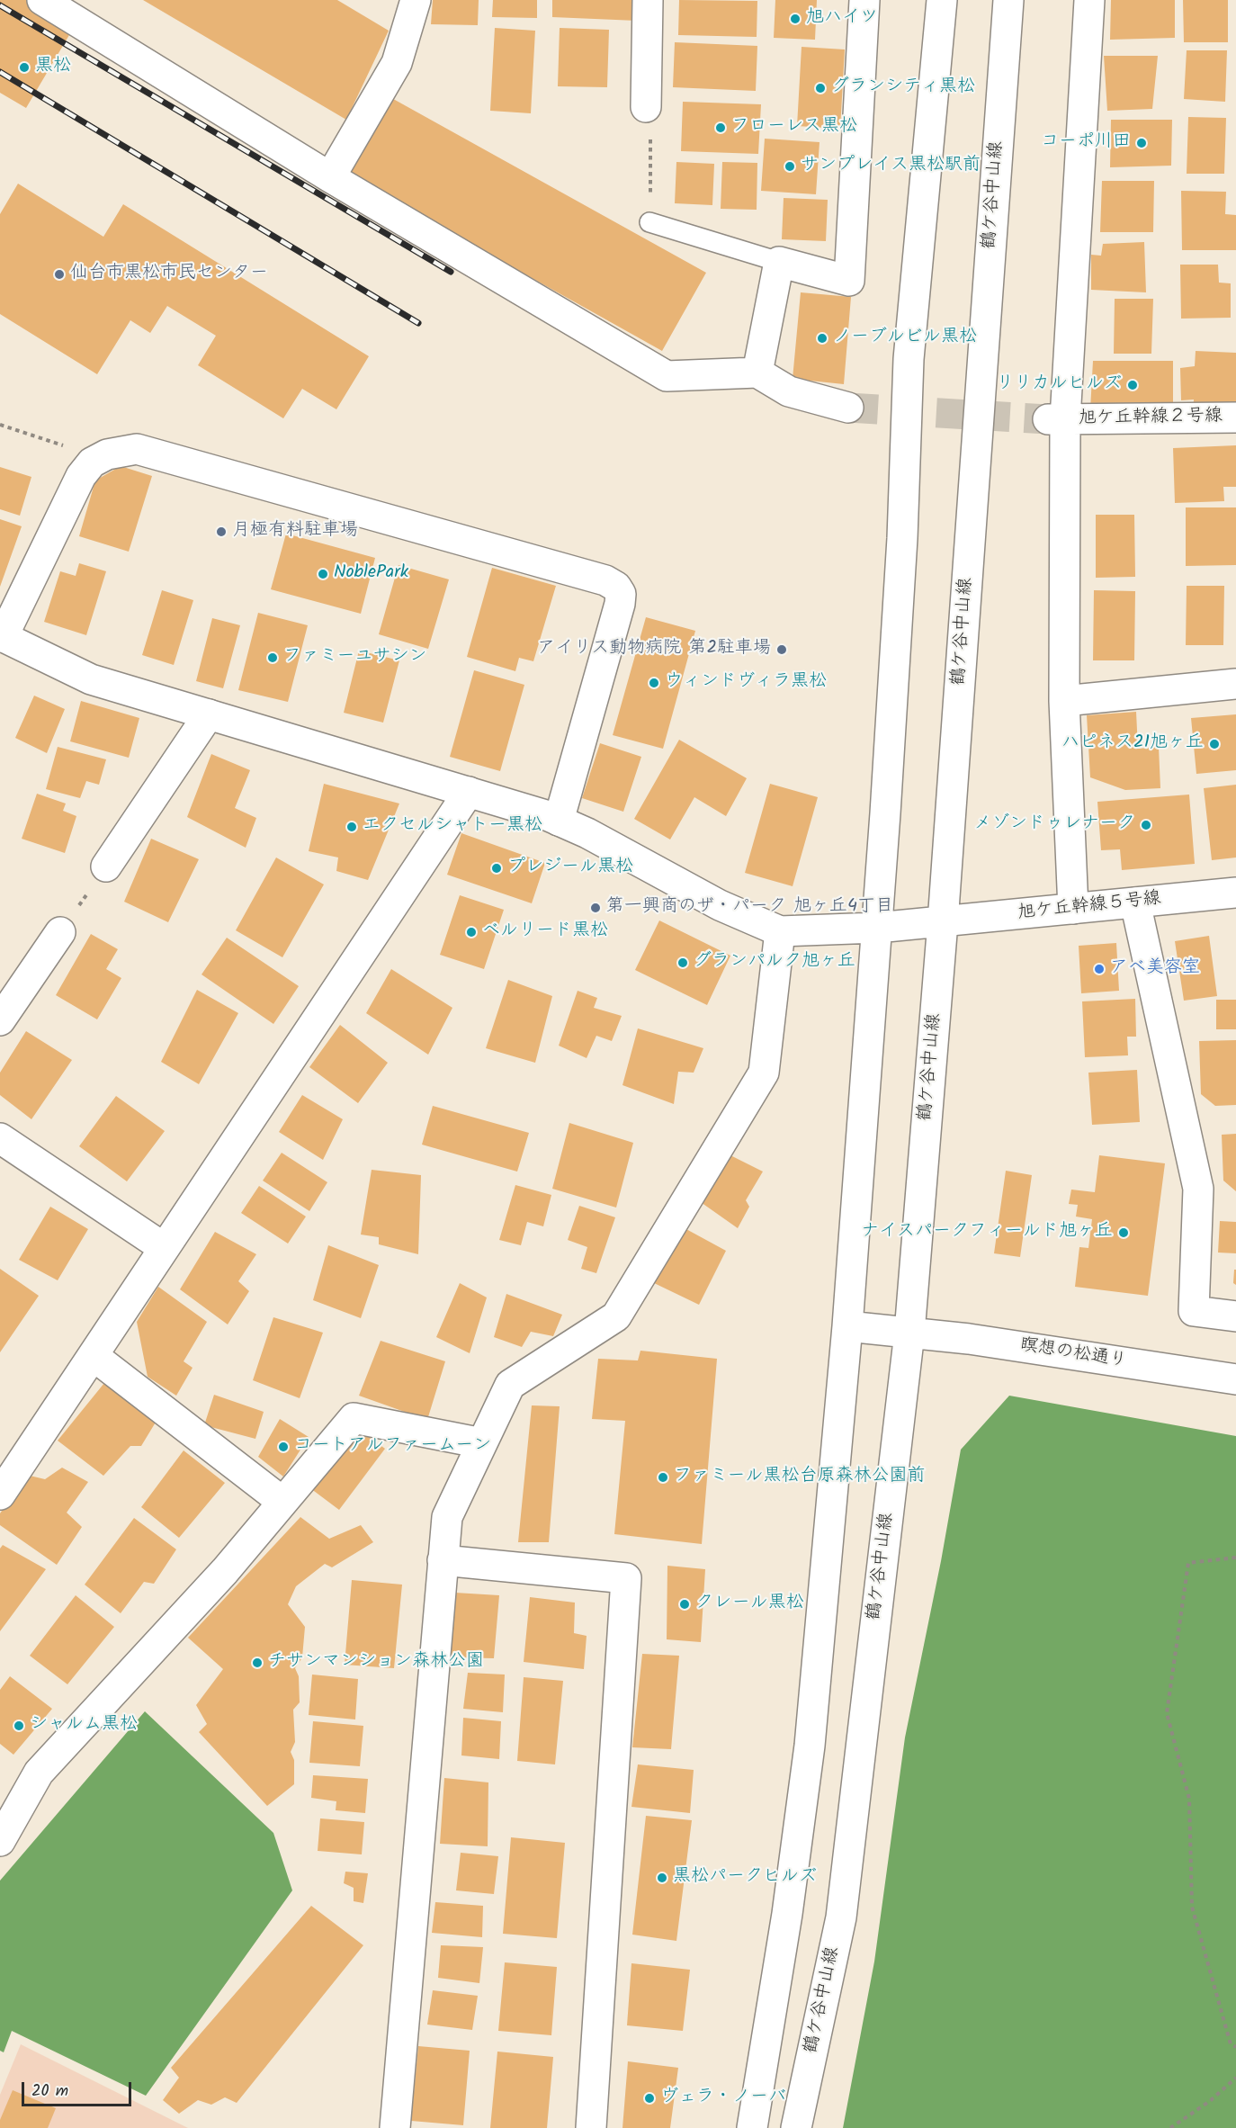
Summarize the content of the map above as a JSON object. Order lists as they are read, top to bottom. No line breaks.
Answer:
{"streets":{"street":["鶴ケ谷中山線","旭ケ丘幹線２号線","旭ケ丘幹線５号線","瞑想の松通り"]},"crossings":[["鶴ケ谷中山線","旭ケ丘幹線５号線"],["鶴ケ谷中山線","瞑想の松通り"]],"places":["旭ハイツ","黒松","グランシティ黒松","フローレス黒松","コーポ川田","サンプレイス黒松駅前","仙台市黒松市民センター","ノーブルビル黒松","リリカルヒルズ","月極有料駐車場","NoblePark","アイリス動物病院 第2駐車場","ファミーユサシン","ウィンドヴィラ黒松","ハピネス21旭ヶ丘","メゾンドゥレナーク","エクセルシャトー黒松","プレジール黒松","第一興商のザ・パーク 旭ヶ丘4丁目","ベルリード黒松","グランパルク旭ヶ丘","アベ美容室","ナイスパークフィールド旭ヶ丘","コートアルファームーン","ファミール黒松台原森林公園前","クレール黒松","チサンマンション森林公園","シャルム黒松","黒松パークヒルズ","ヴェラ・ノーバ"],"scale_bar":"20 m"}
